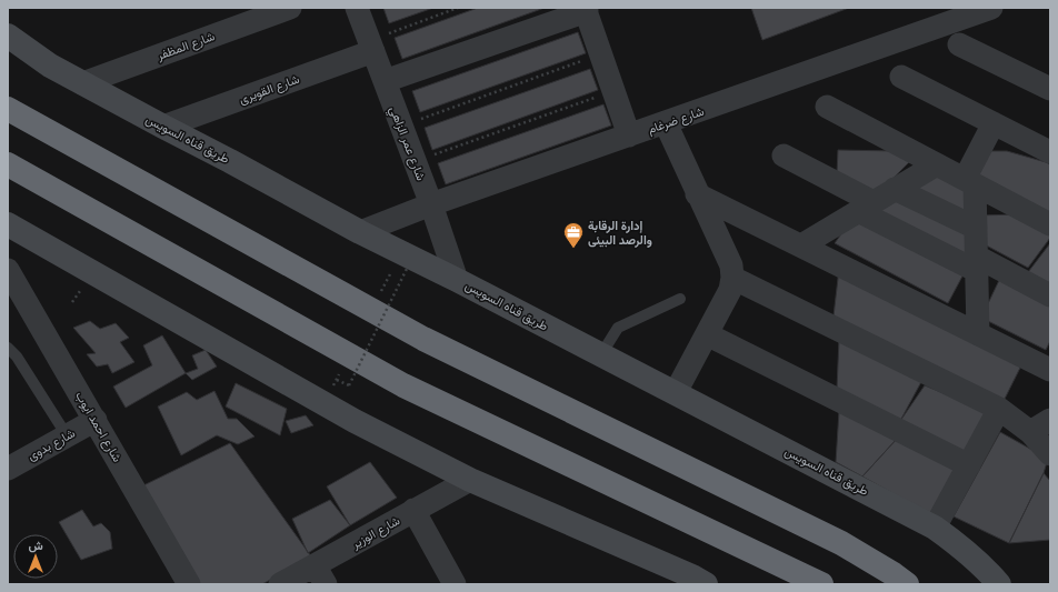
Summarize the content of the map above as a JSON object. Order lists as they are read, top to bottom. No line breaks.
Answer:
{"streets":{"street":["شارع المظفر","شارع القويرى","شارع ضرغام","طريق قناه السويس","شارع عمر الزاهي","شارع احمد ايوب","شارع بدوى","شارع الوزير"]},"crossings":[["شارع المظفر","طريق قناه السويس"],["شارع القويرى","طريق قناه السويس"],["شارع القويرى","شارع عمر الزاهي"],["شارع ضرغام","طريق قناه السويس"],["شارع ضرغام","شارع عمر الزاهي"],["طريق قناه السويس","شارع عمر الزاهي"],["شارع احمد ايوب","شارع بدوى"]],"places":{"office":["إدارة الرقابة والرصد البيئى"]},"north":"top"}
